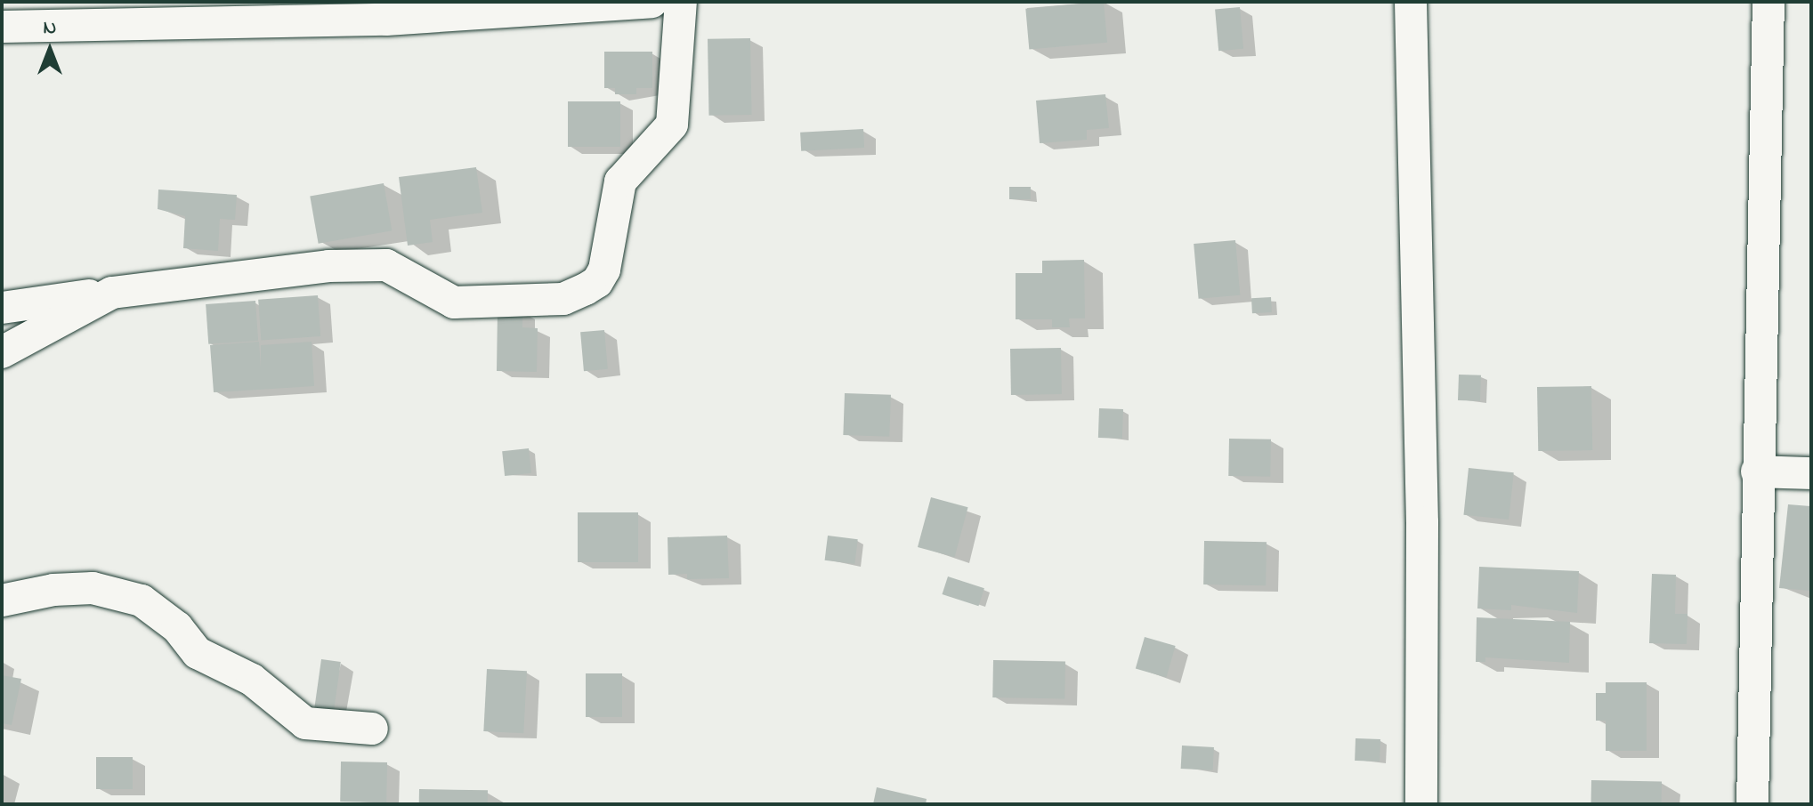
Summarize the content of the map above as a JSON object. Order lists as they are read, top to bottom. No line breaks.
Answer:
{"north":"top"}
